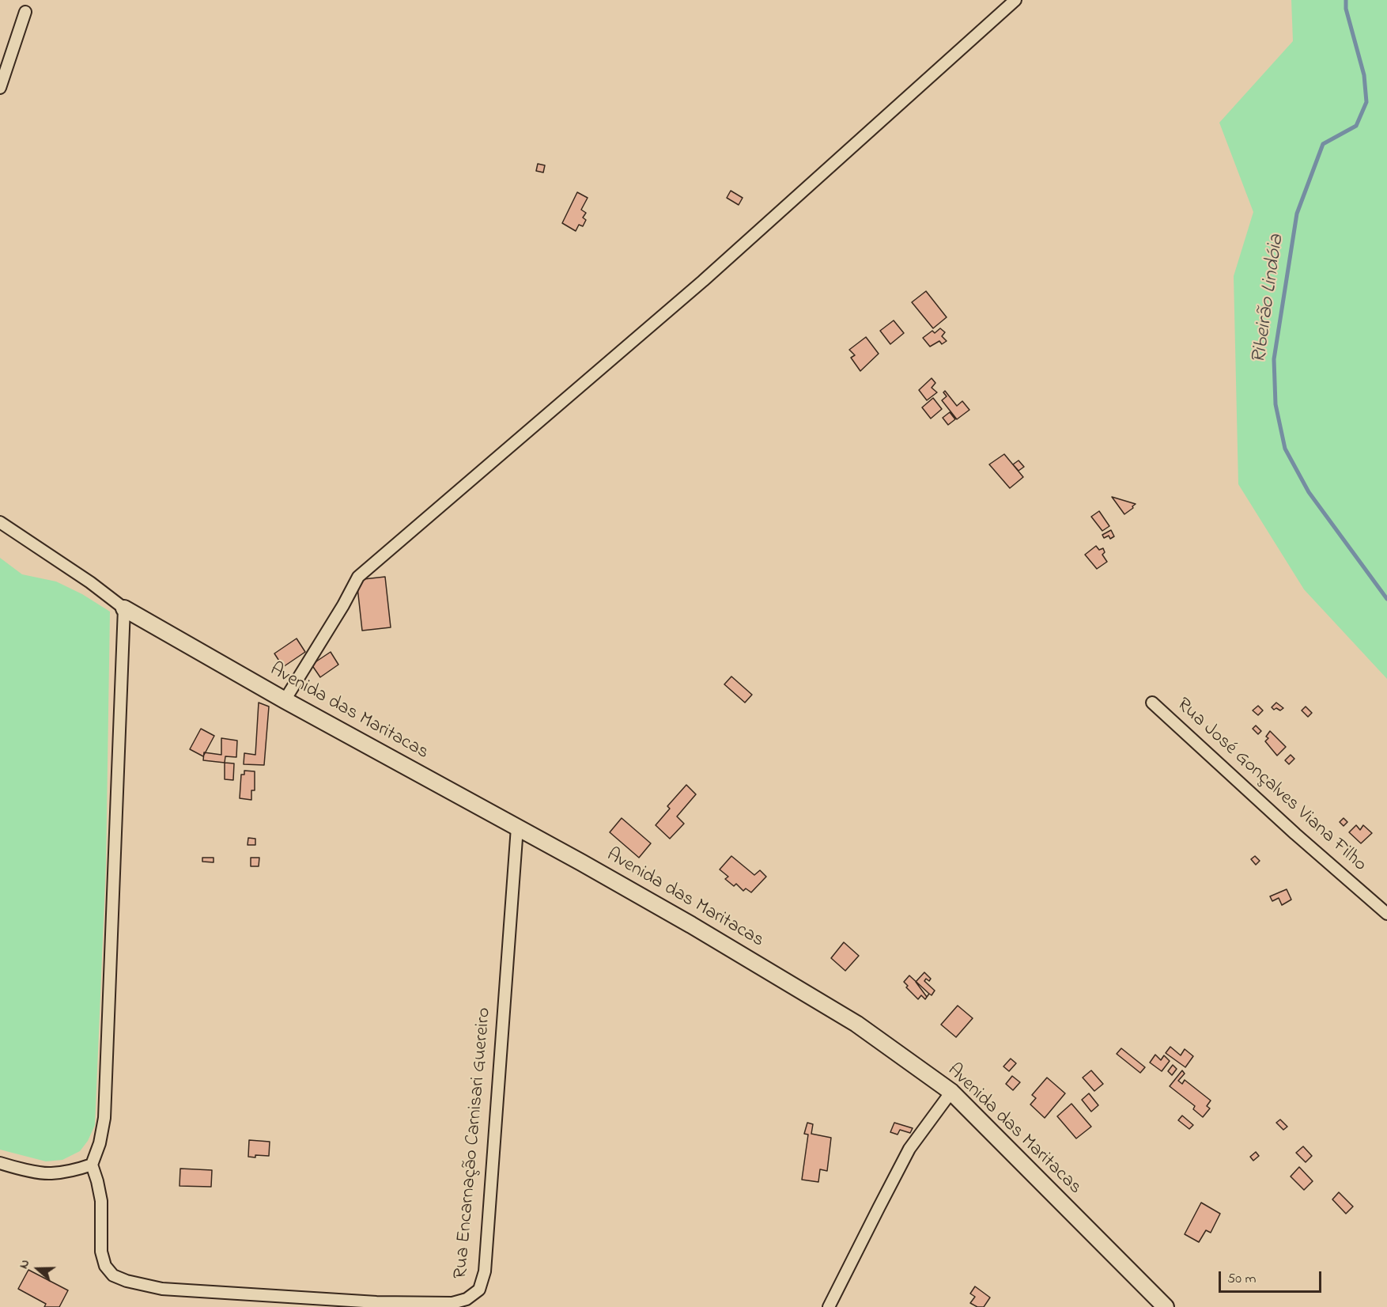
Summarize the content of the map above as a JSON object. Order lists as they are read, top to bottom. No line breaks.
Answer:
{"streets":{"street":["Avenida das Maritacas","Rua José Gonçalves Viana Filho","Rua Encarnação Carnisari Guereiro"]},"crossings":[["Avenida das Maritacas","Rua Encarnação Carnisari Guereiro"]],"water":["Ribeirão Lindóia"],"scale_bar":"50 m","north":"left"}
